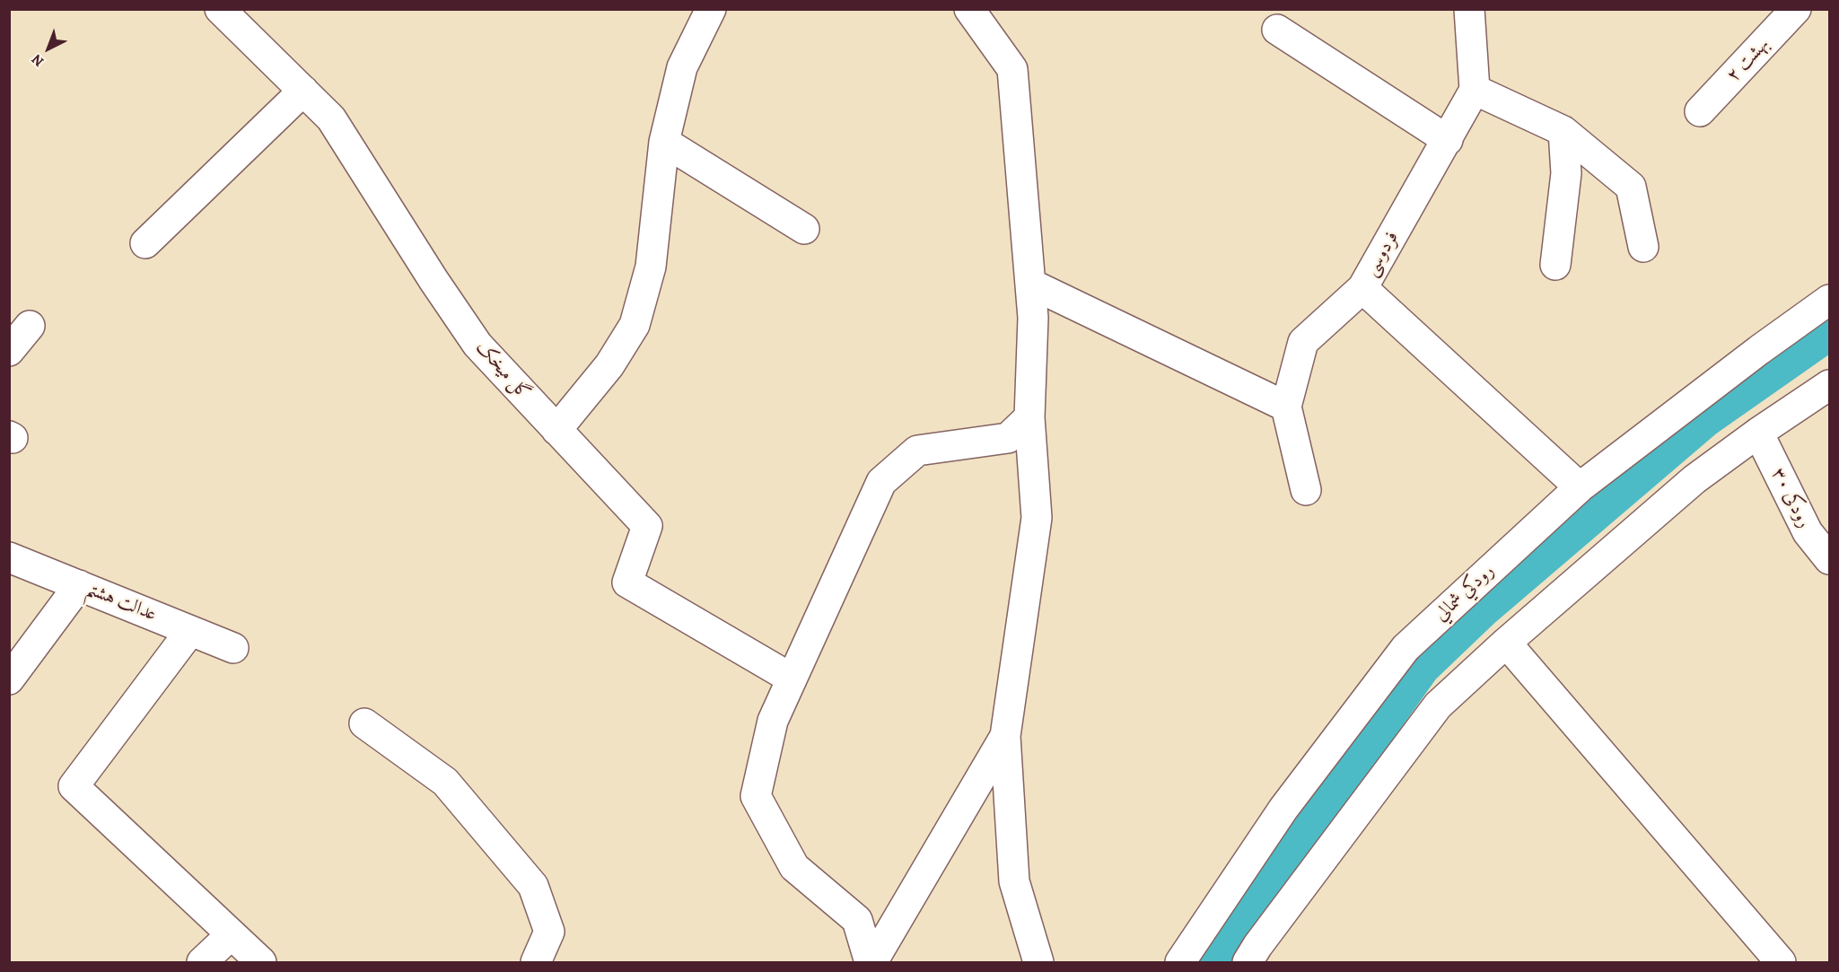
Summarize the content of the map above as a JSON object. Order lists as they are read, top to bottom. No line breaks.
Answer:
{"streets":{"street":["بهشت ۲","فردوسی","گل میخک","رودکی ۳۰","رودکي شمالي","عدالت هشتم"]},"crossings":[["فردوسی","رودکي شمالي"]],"north":"bottom left"}
